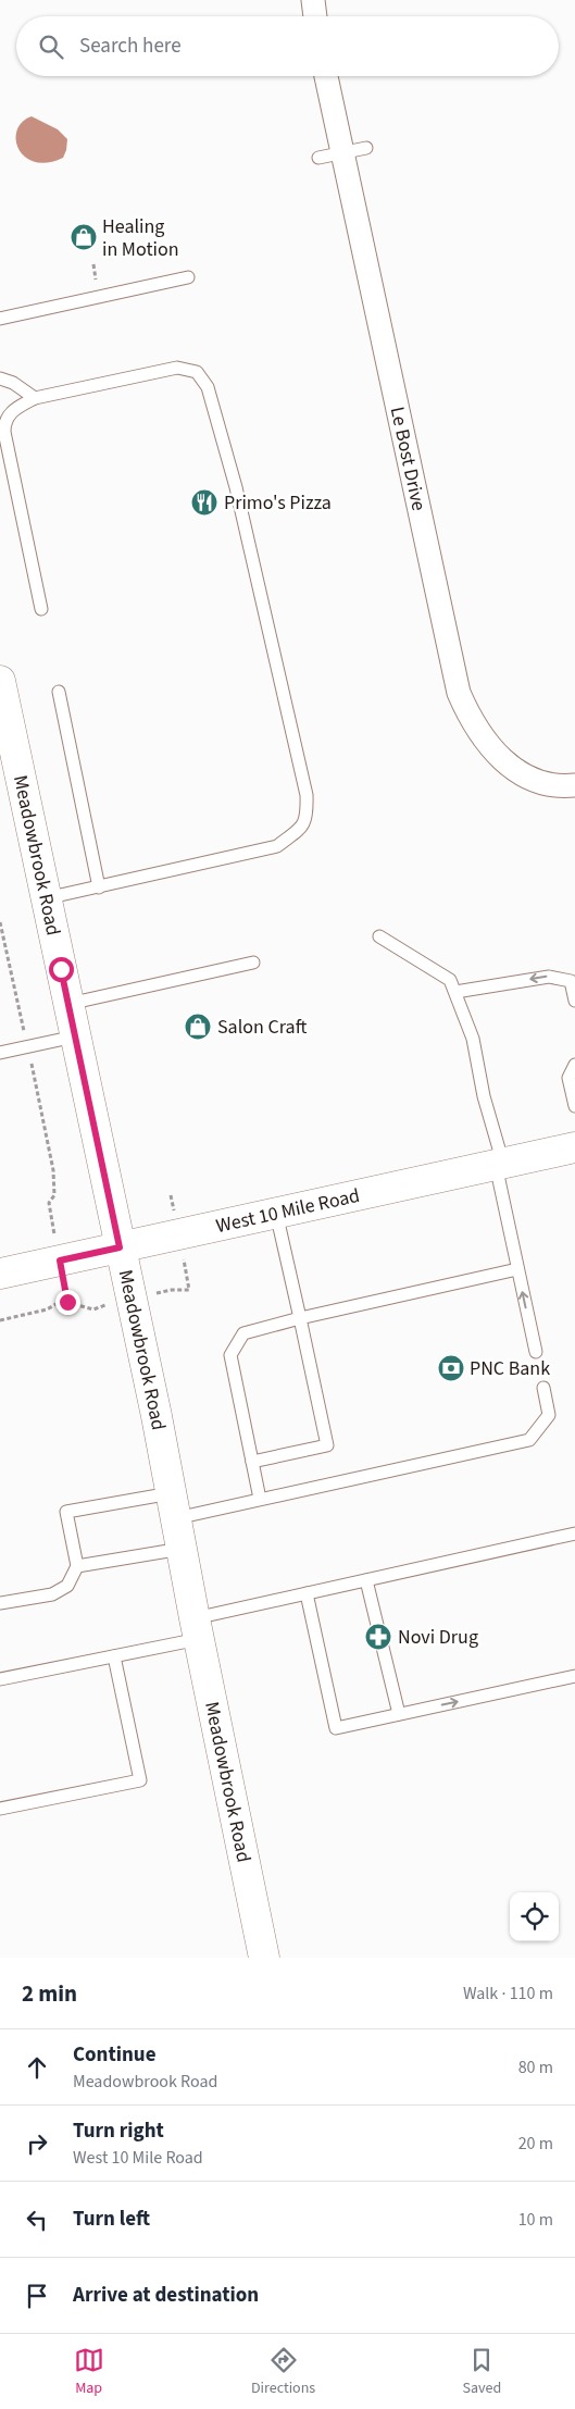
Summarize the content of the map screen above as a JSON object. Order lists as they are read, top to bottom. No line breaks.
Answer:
{"streets":{"street":["Le Bost Drive","Meadowbrook Road","West 10 Mile Road"]},"crossings":[["Meadowbrook Road","West 10 Mile Road"]],"places":{"shop":["Healing in Motion","Salon Craft"],"restaurant":["Primo's Pizza"],"bank":["PNC Bank"],"pharmacy":["Novi Drug"]},"page":{"search":"Search here","heading":["2 min","Walk · 110 m"],"list":[["Continue","Meadowbrook Road","80 m"],["Turn right","West 10 Mile Road","20 m"],["Turn left","10 m"],"Arrive at destination"],"nav":["Map","Directions","Saved"]}}
